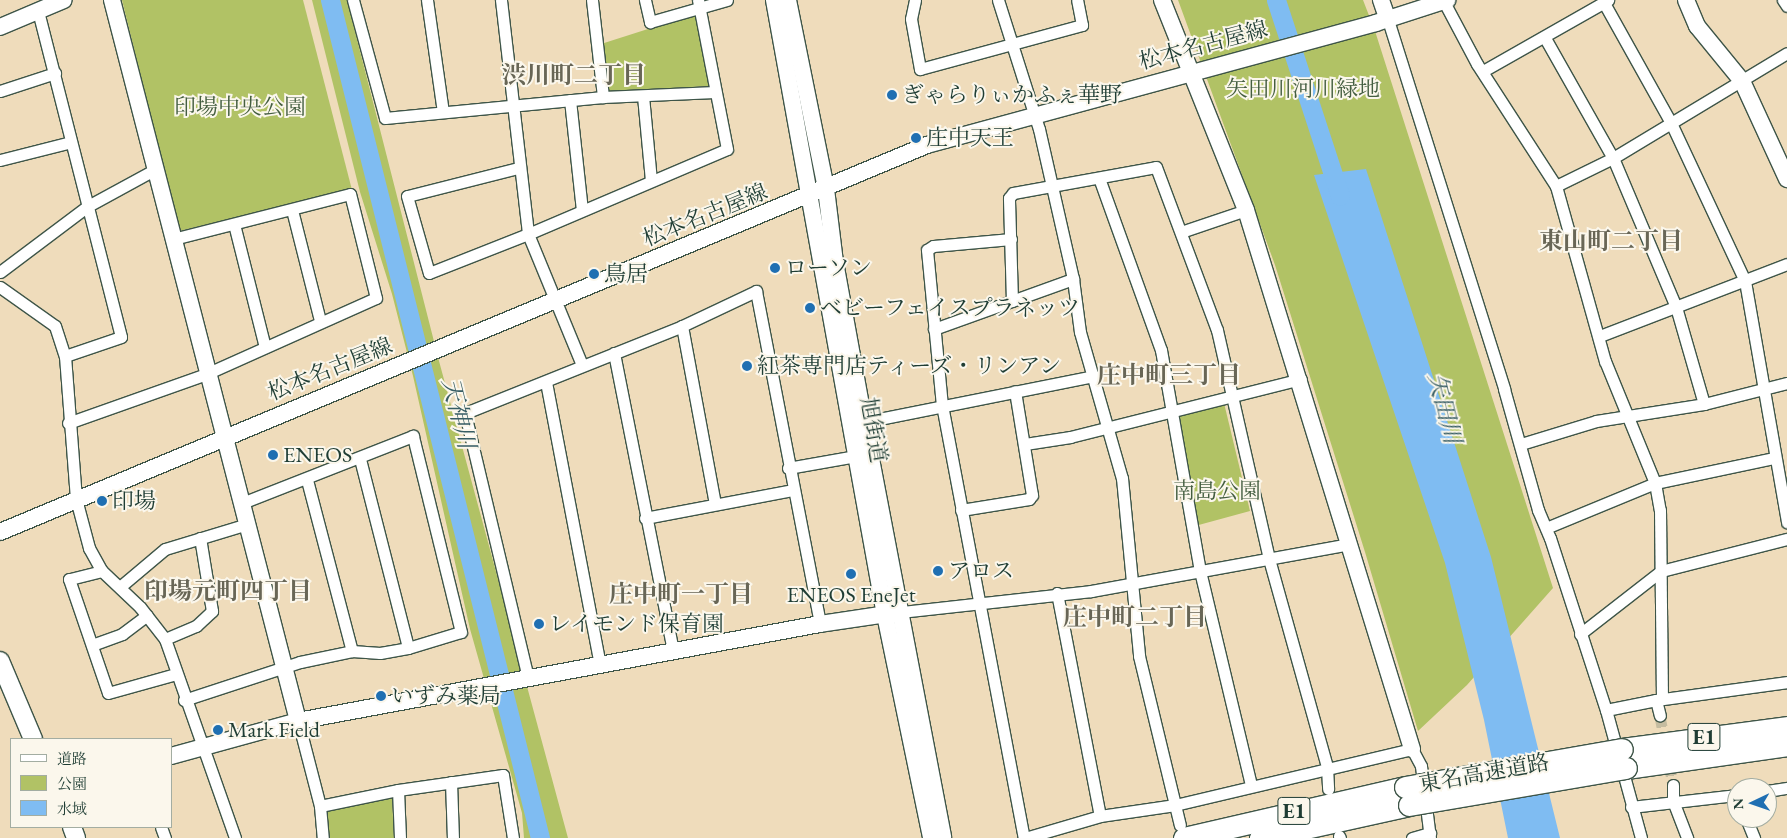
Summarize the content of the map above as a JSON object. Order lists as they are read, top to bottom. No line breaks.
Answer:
{"streets":{"highway":["E1","東名高速道路"],"street":["松本名古屋線","旭街道"]},"crossings":[["松本名古屋線","旭街道"]],"districts":["渋川町二丁目","東山町二丁目","庄中町三丁目","印場元町四丁目","庄中町一丁目","庄中町二丁目"],"water":["矢田川","天神川"],"parks":["矢田川河川緑地","印場中央公園","南島公園"],"places":["ぎゃらりぃかふぇ華野","庄中天王","ローソン","鳥居","ベビーフェイスプラネッツ","紅茶専門店ティーズ・リンアン","ENEOS","印場","アロス","ENEOS EneJet","レイモンド保育園","いずみ薬局","Mark Field"],"legend":["道路","公園","水域"],"north":"left"}
